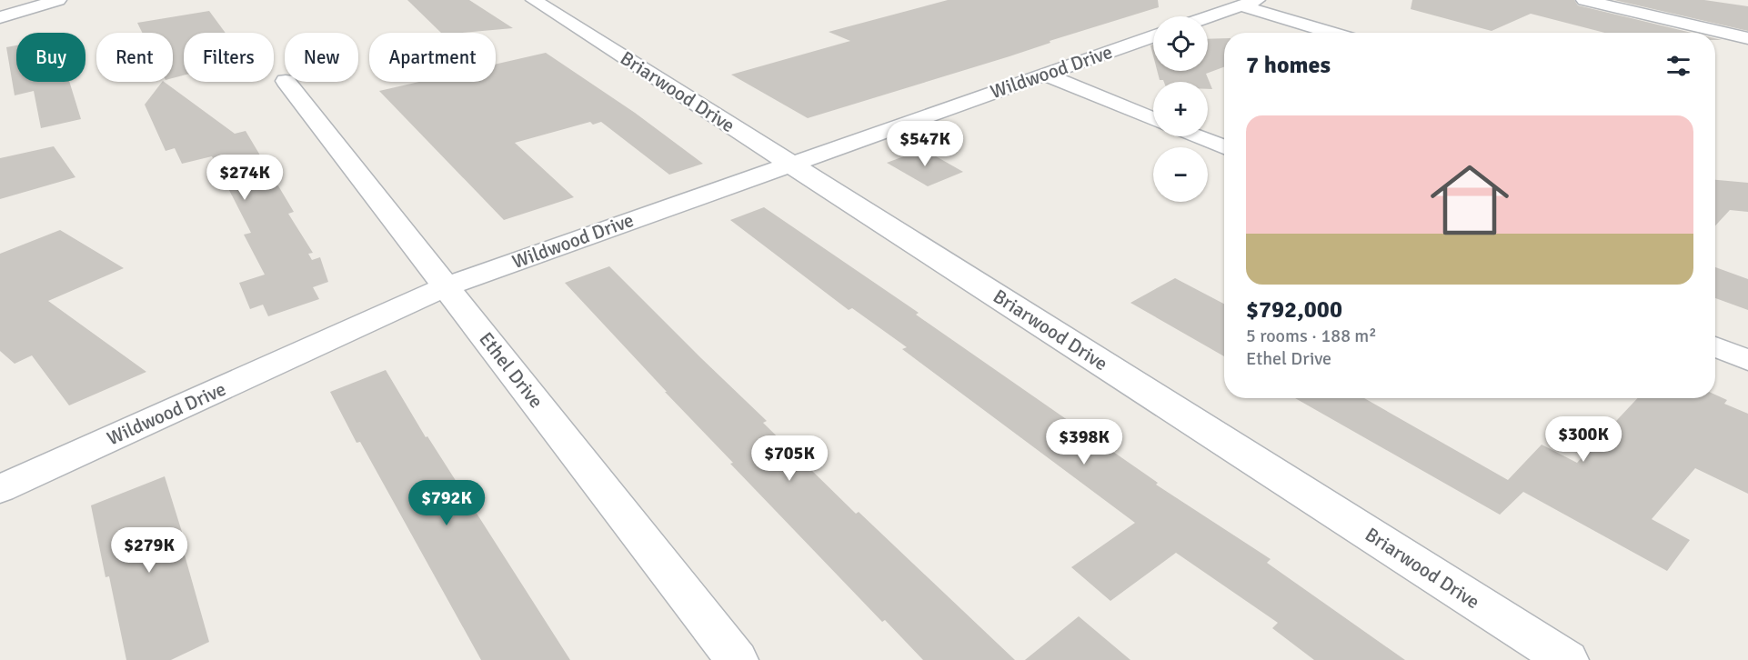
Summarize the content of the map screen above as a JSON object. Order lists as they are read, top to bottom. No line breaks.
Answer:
{"streets":{"street":["Wildwood Drive","Briarwood Drive","Ethel Drive"]},"crossings":[["Wildwood Drive","Briarwood Drive"],["Wildwood Drive","Ethel Drive"]],"page":{"map_buttons":["+","−"],"chip":["Buy","Rent","Filters","New","Apartment"],"heading":"7 homes","list":[{"name":"$792,000","note":"5 rooms · 188 m² · Ethel Drive"}],"price":["$547K","$274K","$300K","$398K","$705K","$792K","$279K"]}}
